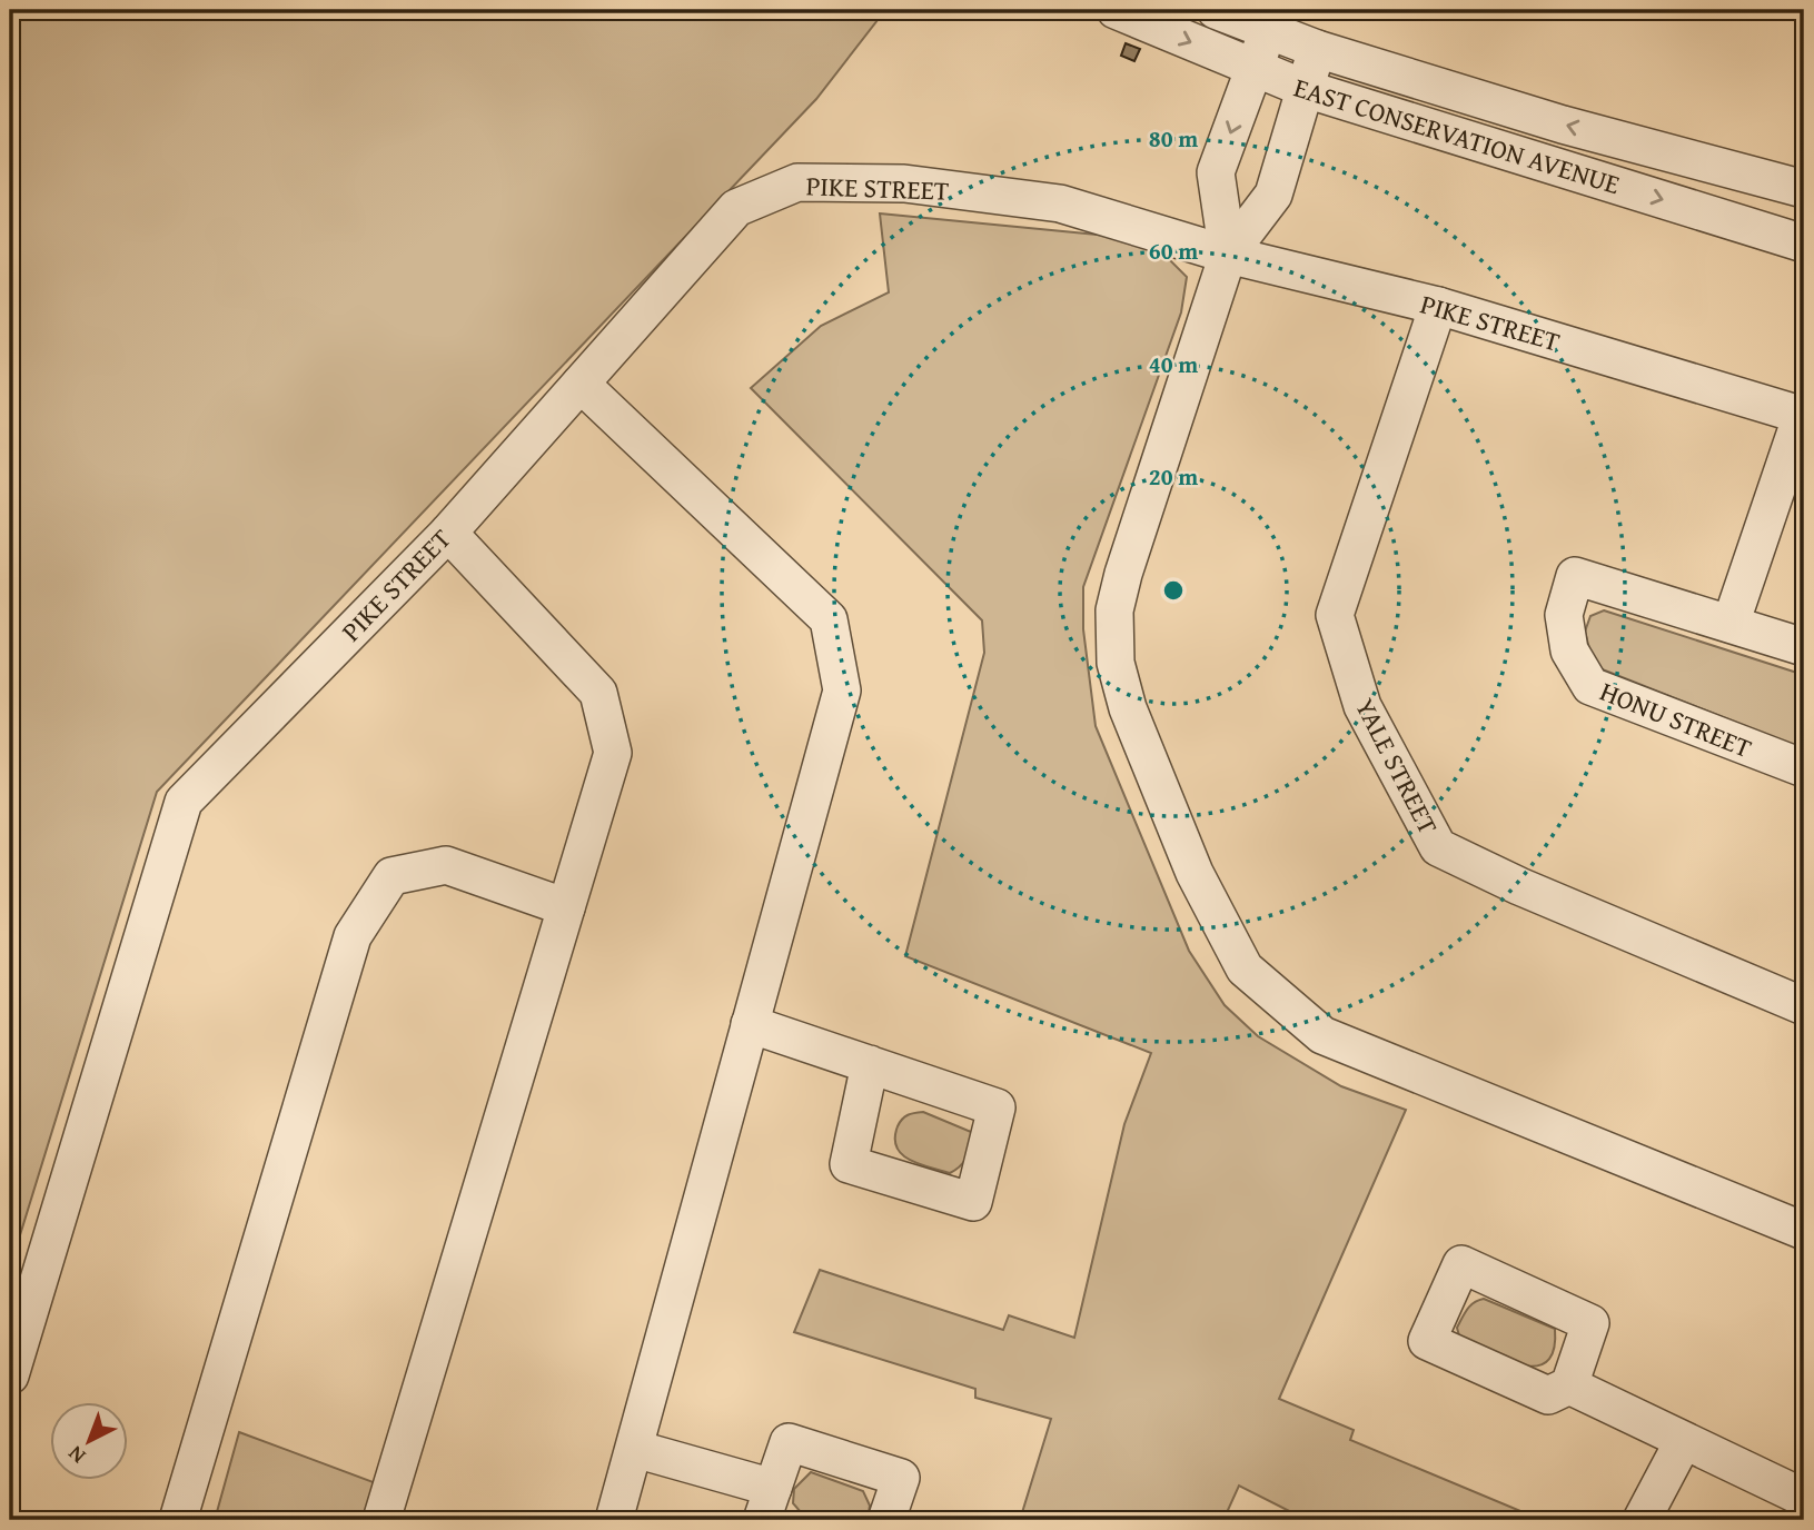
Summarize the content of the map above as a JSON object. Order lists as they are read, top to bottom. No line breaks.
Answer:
{"streets":{"street":["EAST CONSERVATION AVENUE","PIKE STREET","HONU STREET","YALE STREET"]},"crossings":[["PIKE STREET","YALE STREET"]],"north":"bottom left","rings":["80 m","60 m","40 m","20 m"]}
